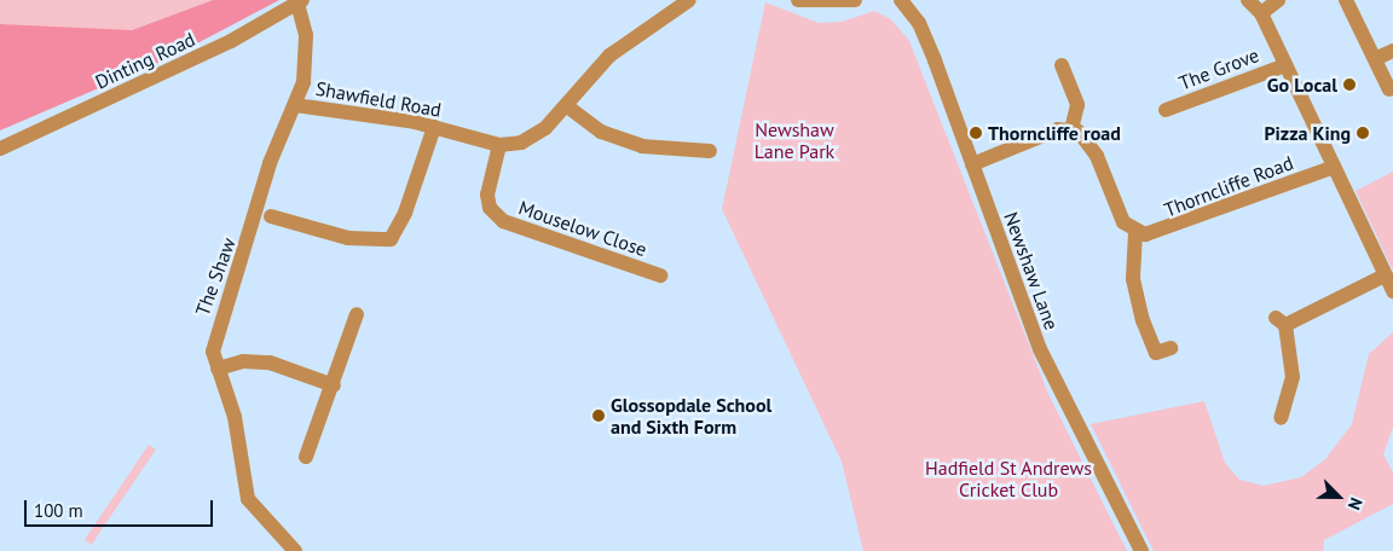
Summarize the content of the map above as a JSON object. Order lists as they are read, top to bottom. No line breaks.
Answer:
{"streets":{"street":["Dinting Road","The Grove","Shawfield Road","Thorncliffe Road","Mouselow Close","Newshaw Lane","The Shaw"]},"crossings":[["Dinting Road","The Shaw"],["Shawfield Road","Mouselow Close"],["Shawfield Road","The Shaw"]],"parks":["Newshaw Lane Park","Hadfield St Andrews Cricket Club"],"places":["Go Local","Thorncliffe road","Pizza King","Glossopdale School and Sixth Form"],"scale_bar":"100 m","north":"bottom right"}
